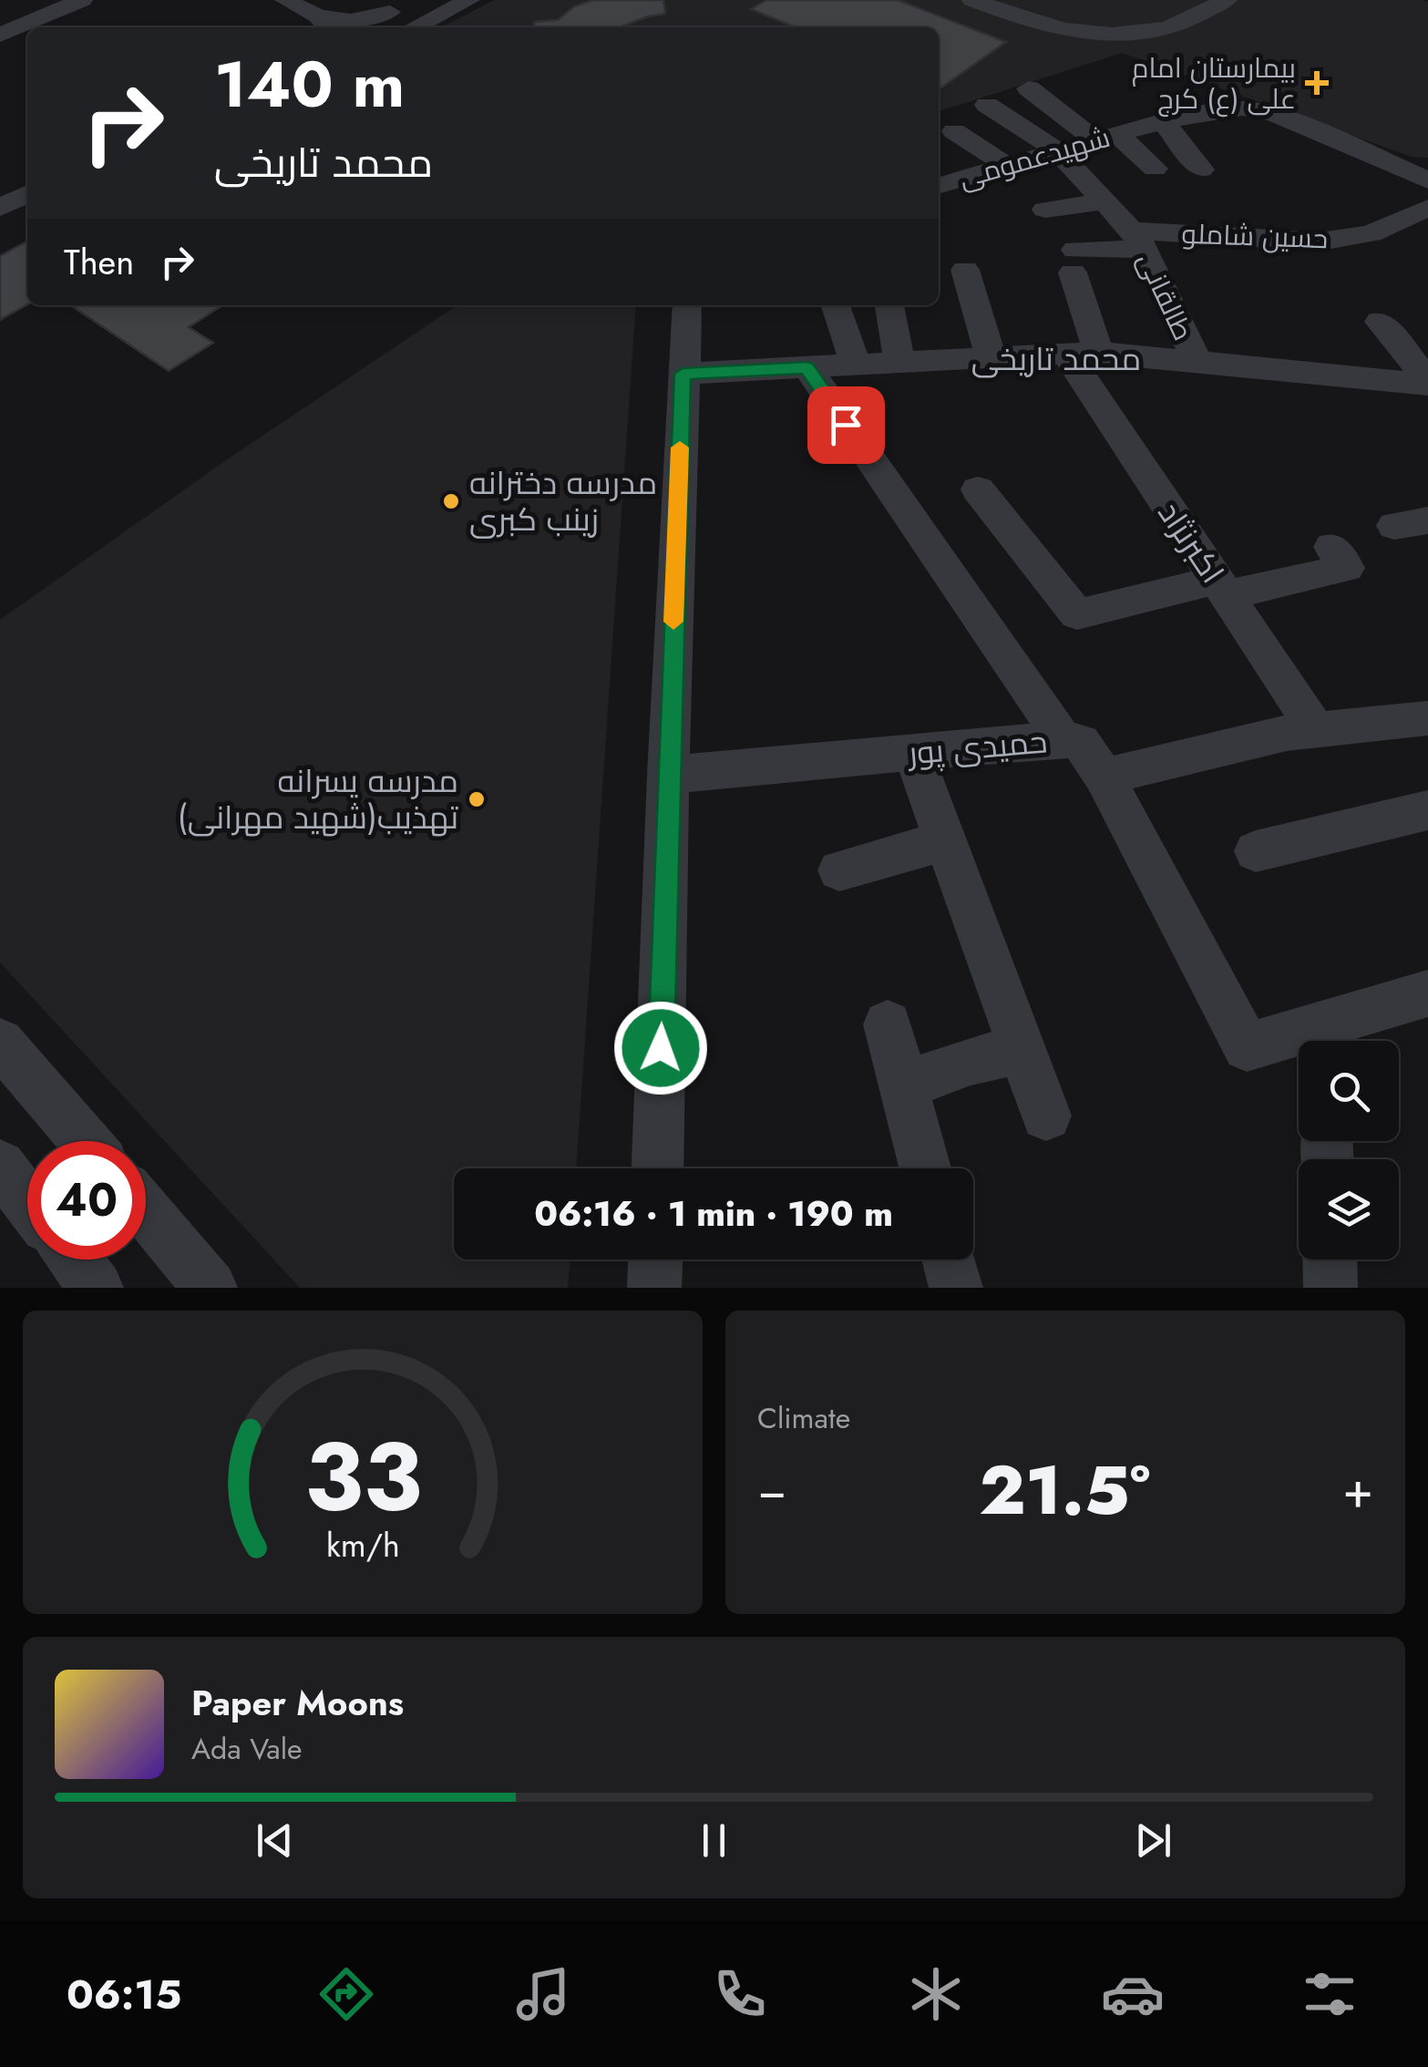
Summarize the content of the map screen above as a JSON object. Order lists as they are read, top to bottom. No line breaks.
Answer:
{"streets":{"street":["شهیدعمومی","حسین شاملو","طالقانی","محمد تاریخی","اکبرنژاد","حمیدی پور"]},"crossings":[["شهیدعمومی","طالقانی"],["حسین شاملو","طالقانی"],["حسین شاملو","اکبرنژاد"],["طالقانی","محمد تاریخی"],["محمد تاریخی","اکبرنژاد"]],"places":{"health":["بیمارستان امام علی (ع) کرج"],"other":["مدرسه دخترانه زینب کبری","مدرسه پسرانه تهذیب(شهید مهرانی)"]},"page":{"turn":["140 m","محمد تاریخی"],"then":"Then","limit":"40","trip":"06:16 · 1 min · 190 m","tile":"Climate","heat":["−","21.5°","+"],"song":["Paper Moons","Ada Vale"],"tabs":"06:15","gauge":["33","km/h"]}}
